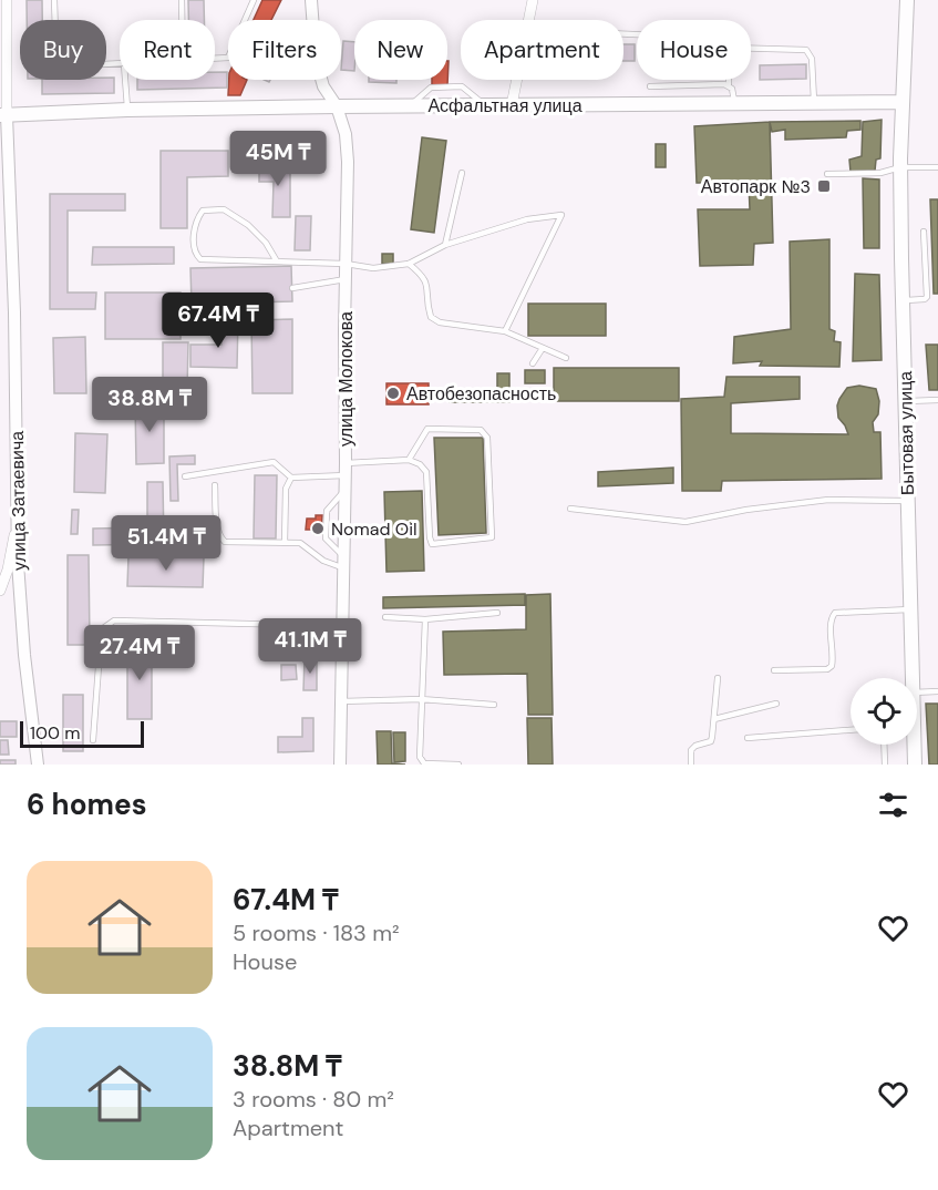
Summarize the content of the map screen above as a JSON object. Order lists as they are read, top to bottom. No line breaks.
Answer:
{"streets":{"main road":["Асфальтная улица","Бытовая улица"],"street":["улица Молокова","улица Затаевича"]},"crossings":[["Асфальтная улица","улица Молокова"],["Асфальтная улица","Бытовая улица"],["Асфальтная улица","улица Затаевича"]],"places":{"transit":["Автопарк №3"],"other":["Автобезопасность","Nomad Oil"]},"scale_bar":"100 m","page":{"chip":["Buy","Rent","Filters","New","Apartment","House"],"price":["45M ₸","67.4M ₸","38.8M ₸","51.4M ₸","41.1M ₸","27.4M ₸"],"scale":"100 m","heading":"6 homes","list":[{"name":"67.4M ₸","note":"5 rooms · 183 m² · House"},{"name":"38.8M ₸","note":"3 rooms · 80 m² · Apartment"}]}}
